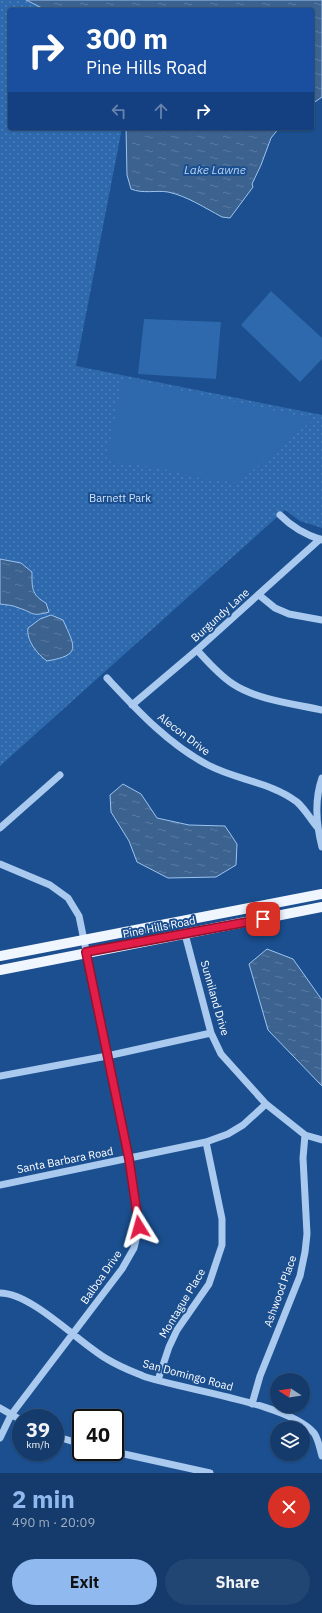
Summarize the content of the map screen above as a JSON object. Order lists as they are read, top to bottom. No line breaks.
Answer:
{"streets":{"main road":["Pine Hills Road"],"street":["Burgundy Lane","Alecon Drive","Sunniland Drive","Santa Barbara Road","Balboa Drive","Ashwood Place","Montague Place","San Domingo Road"]},"crossings":[["Burgundy Lane","Alecon Drive"],["Pine Hills Road","Sunniland Drive"],["Pine Hills Road","Balboa Drive"],["Sunniland Drive","Santa Barbara Road"],["Sunniland Drive","Ashwood Place"],["Santa Barbara Road","Balboa Drive"],["Santa Barbara Road","Montague Place"],["Balboa Drive","San Domingo Road"],["Ashwood Place","San Domingo Road"],["Montague Place","San Domingo Road"]],"water":["Lake Lawne"],"parks":["Barnett Park"],"north":"left","page":{"turn":["300 m","Pine Hills Road"],"speed":"39 km/h","limit":"40","heading":["2 min","490 m · 20:09"],"buttons":["Exit","Share"]}}
